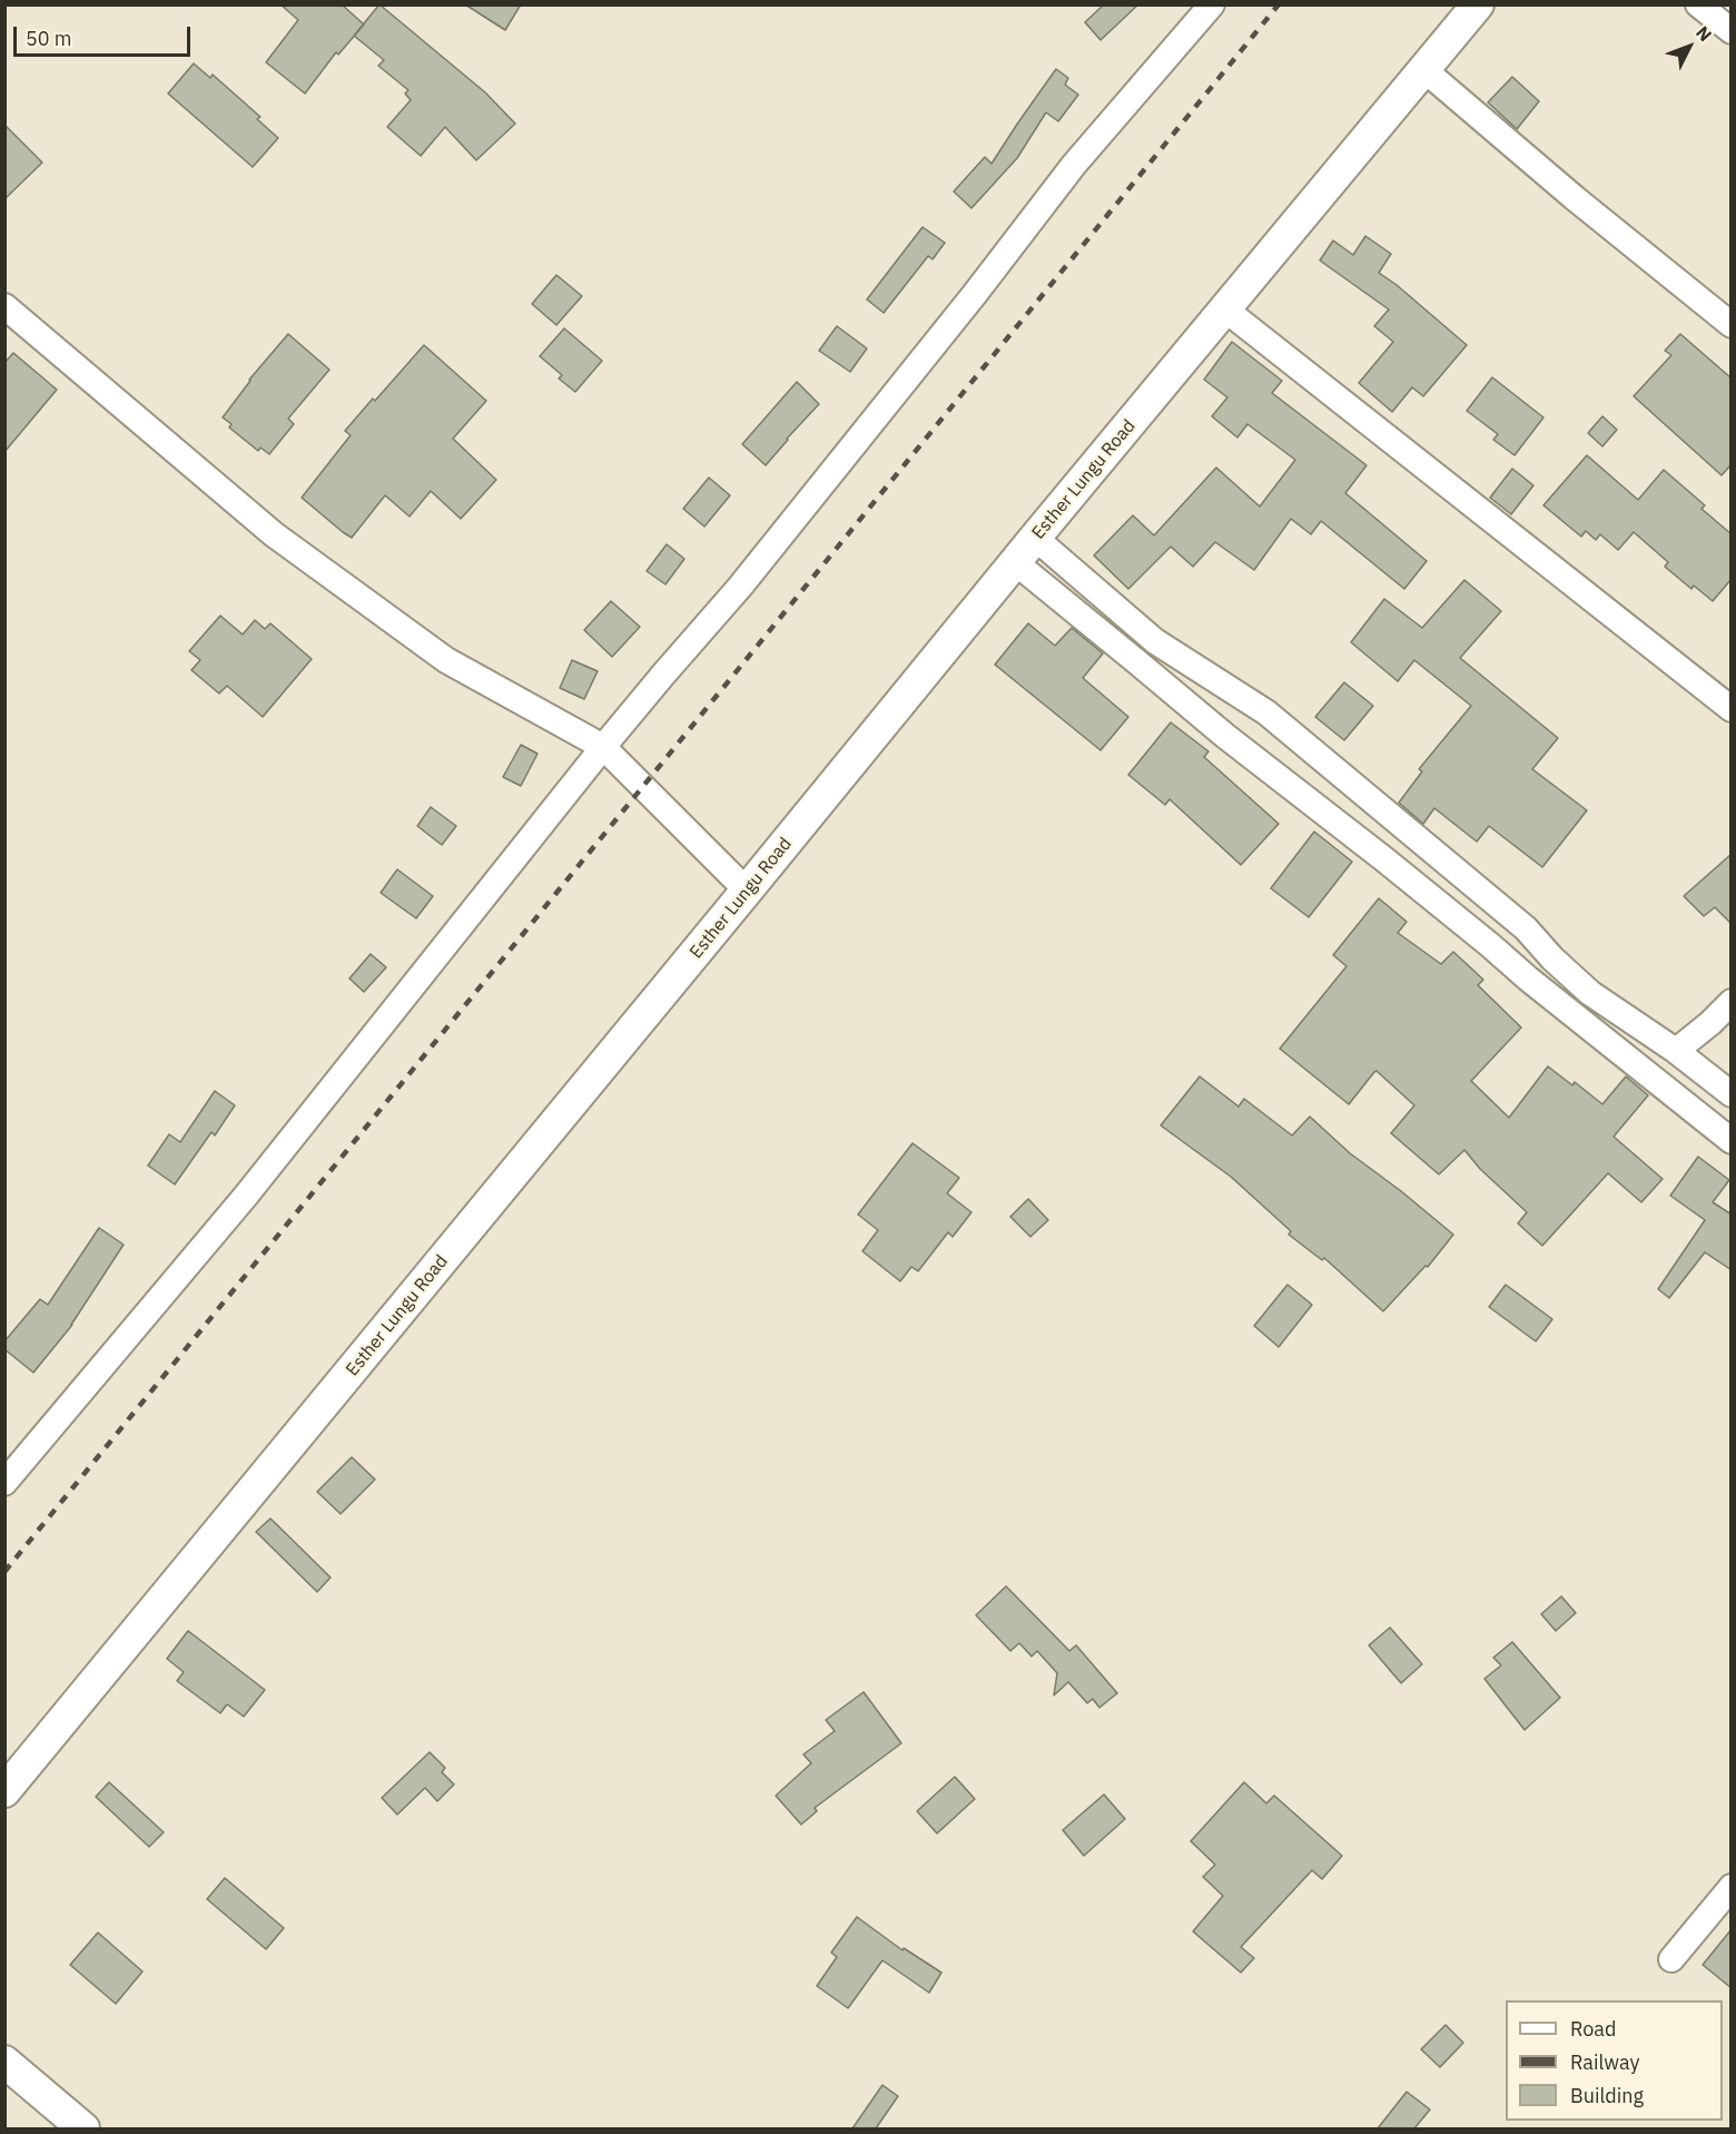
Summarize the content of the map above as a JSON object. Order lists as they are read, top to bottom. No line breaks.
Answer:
{"streets":{"street":["Esther Lungu Road"]},"legend":["Road","Railway","Building"],"scale_bar":"50 m","north":"top right"}
